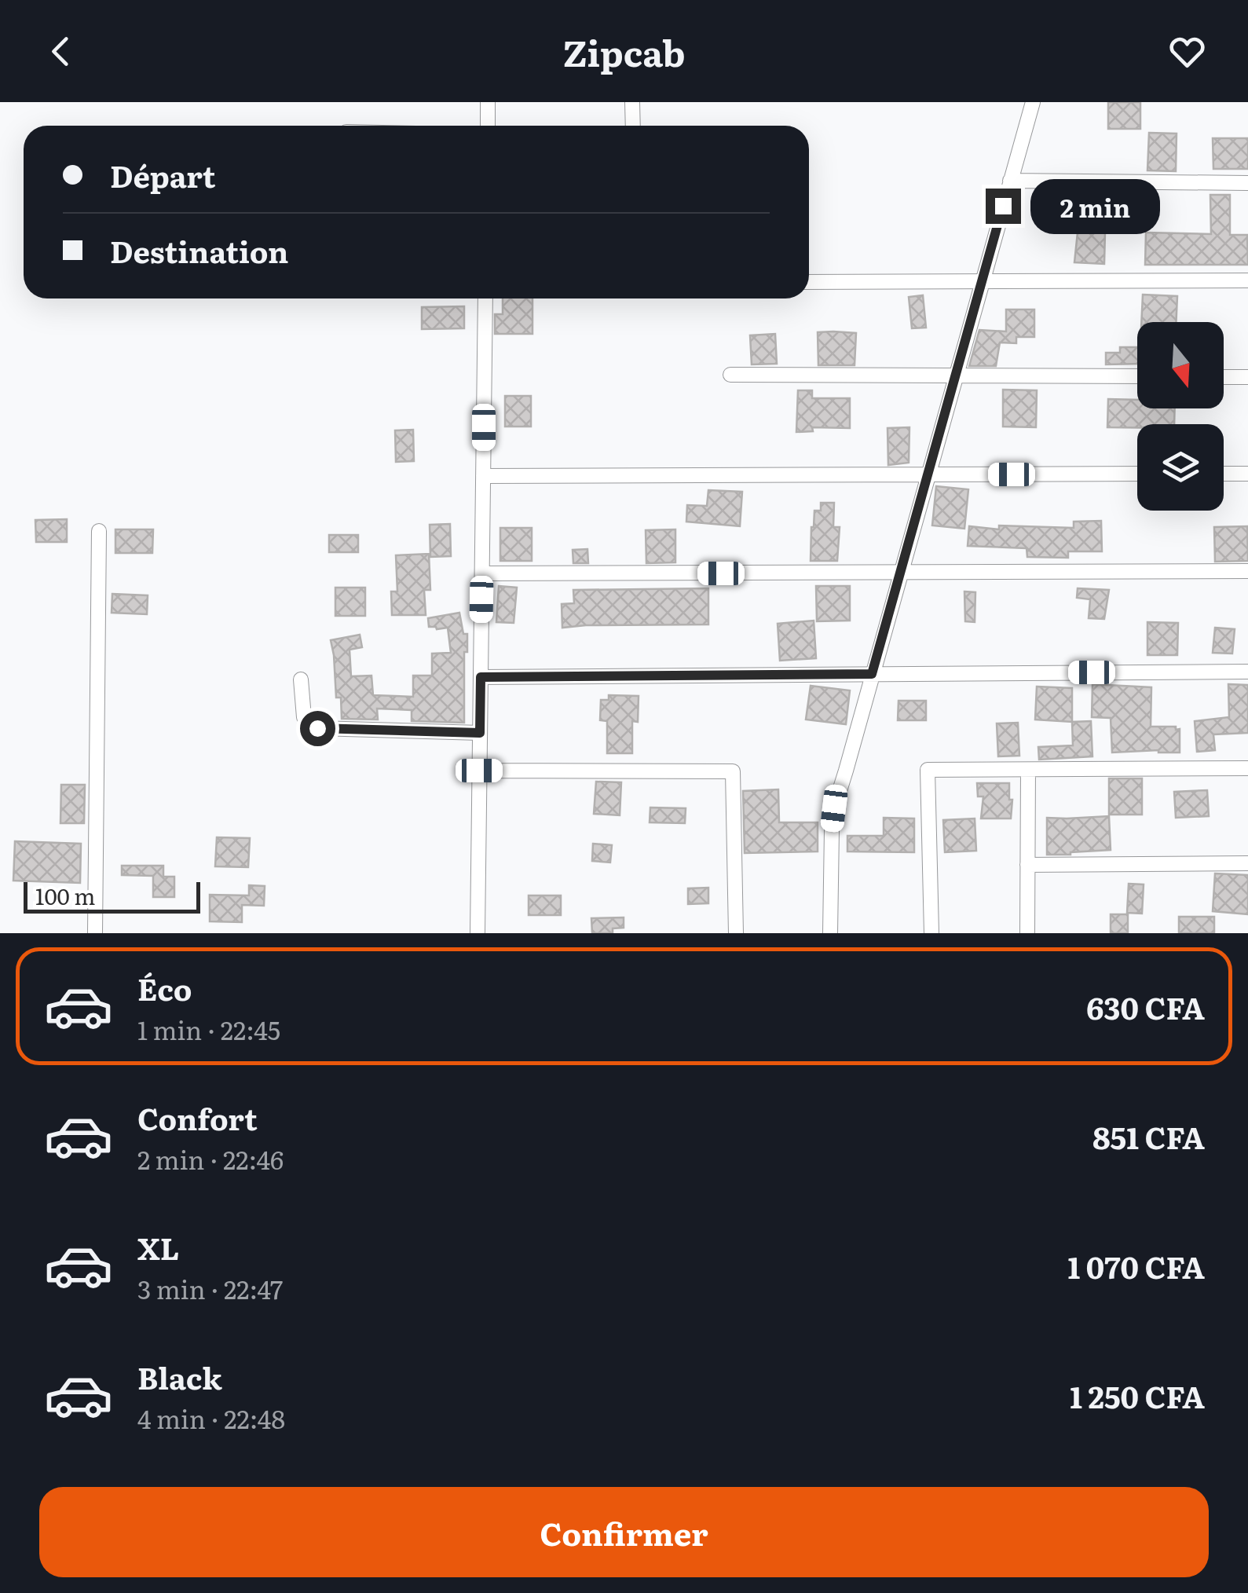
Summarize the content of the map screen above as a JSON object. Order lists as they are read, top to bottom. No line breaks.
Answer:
{"scale_bar":"100 m","north":"bottom","page":{"header":"Zipcab","banner":["Départ","Destination"],"bubble":"2 min","scale":"100 m","list":[{"name":"Éco","note":"1 min · 22:45","value":"630 CFA"},{"name":"Confort","note":"2 min · 22:46","value":"851 CFA"},{"name":"XL","note":"3 min · 22:47","value":"1 070 CFA"},{"name":"Black","note":"4 min · 22:48","value":"1 250 CFA"}],"buttons":"Confirmer"}}
